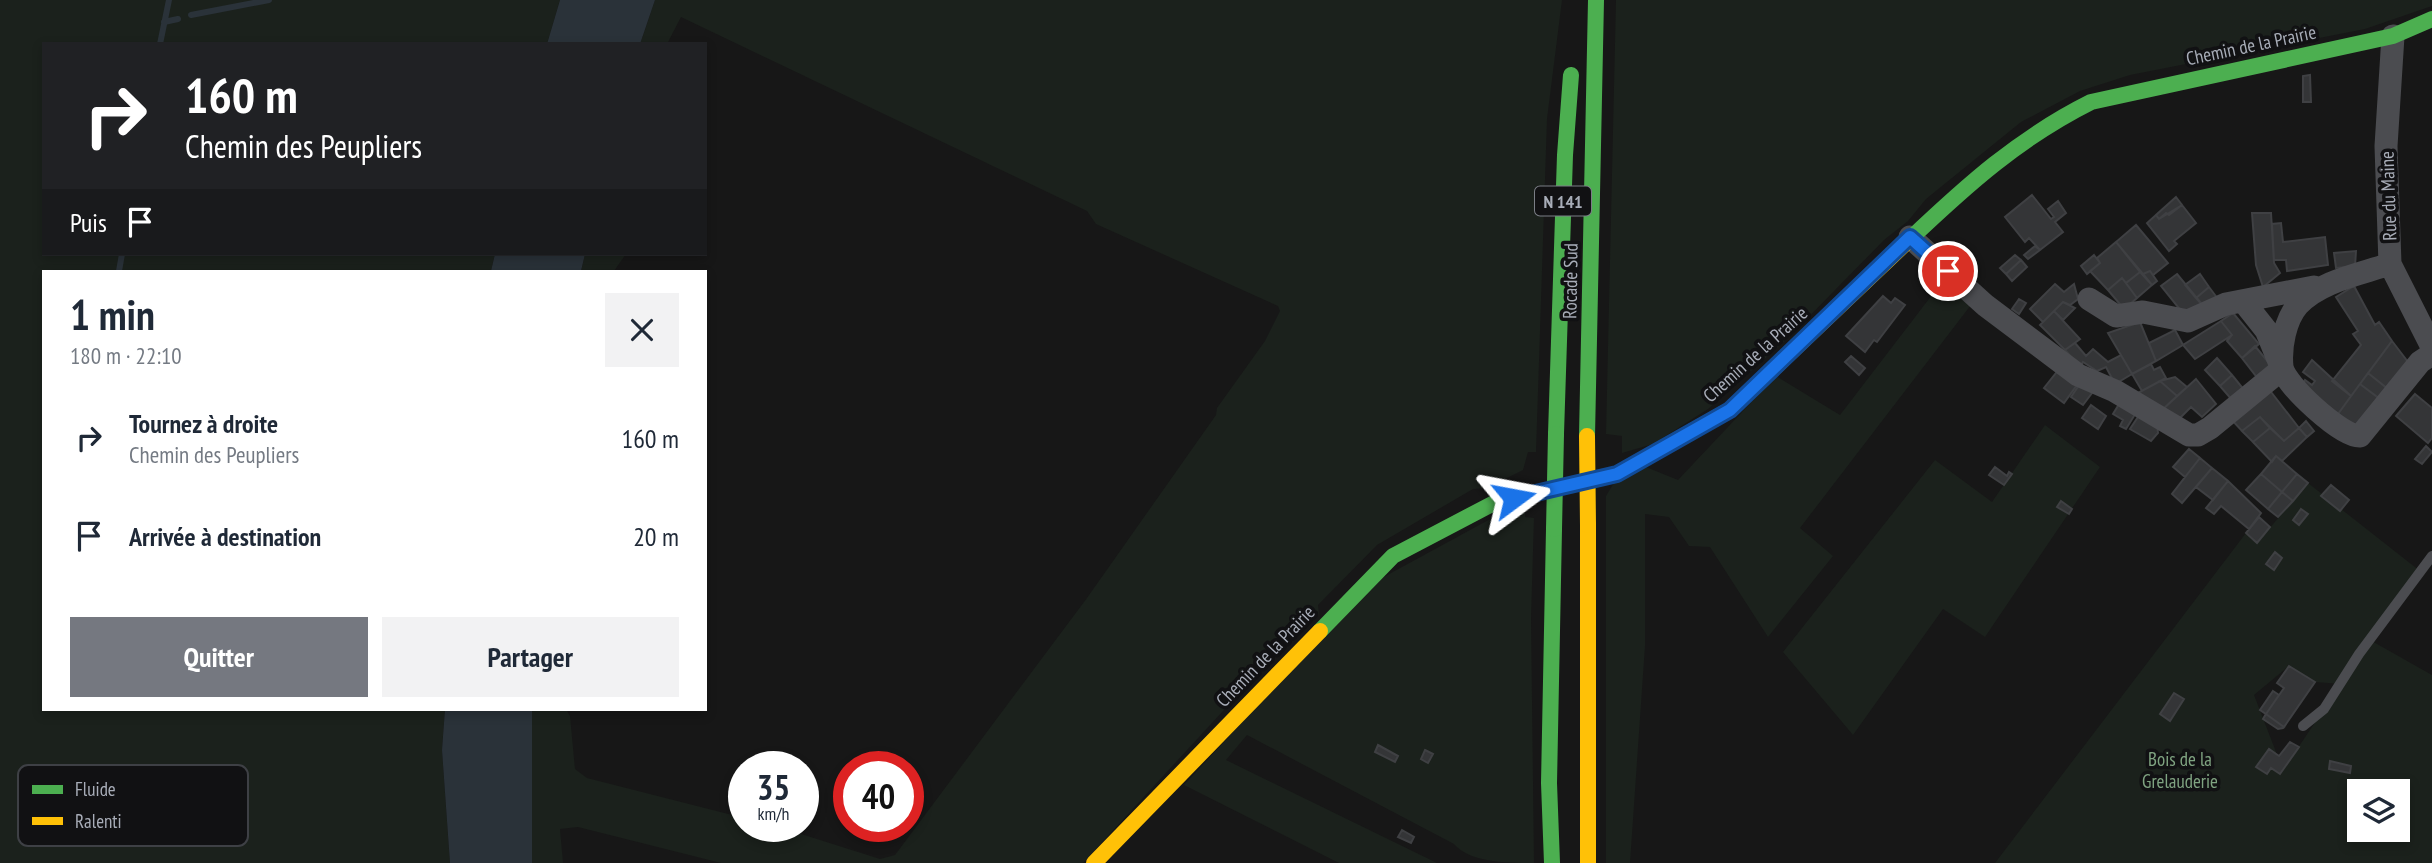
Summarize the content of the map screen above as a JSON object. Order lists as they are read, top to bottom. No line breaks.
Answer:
{"streets":{"main road":["Chemin de la Prairie","N 141","Rocade Sud"],"street":["Rue du Maine"]},"crossings":[["Chemin de la Prairie","Rue du Maine"]],"parks":["Bois de la Grelauderie"],"legend":["Fluide","Ralenti"],"page":{"turn":["160 m","Chemin des Peupliers"],"then":"Puis","heading":["1 min","180 m · 22:10"],"list":[{"name":"Tournez à droite","note":"Chemin des Peupliers","value":"160 m"},{"name":"Arrivée à destination","value":"20 m"}],"buttons":["Quitter","Partager"],"speed":"35 km/h","limit":"40"}}
